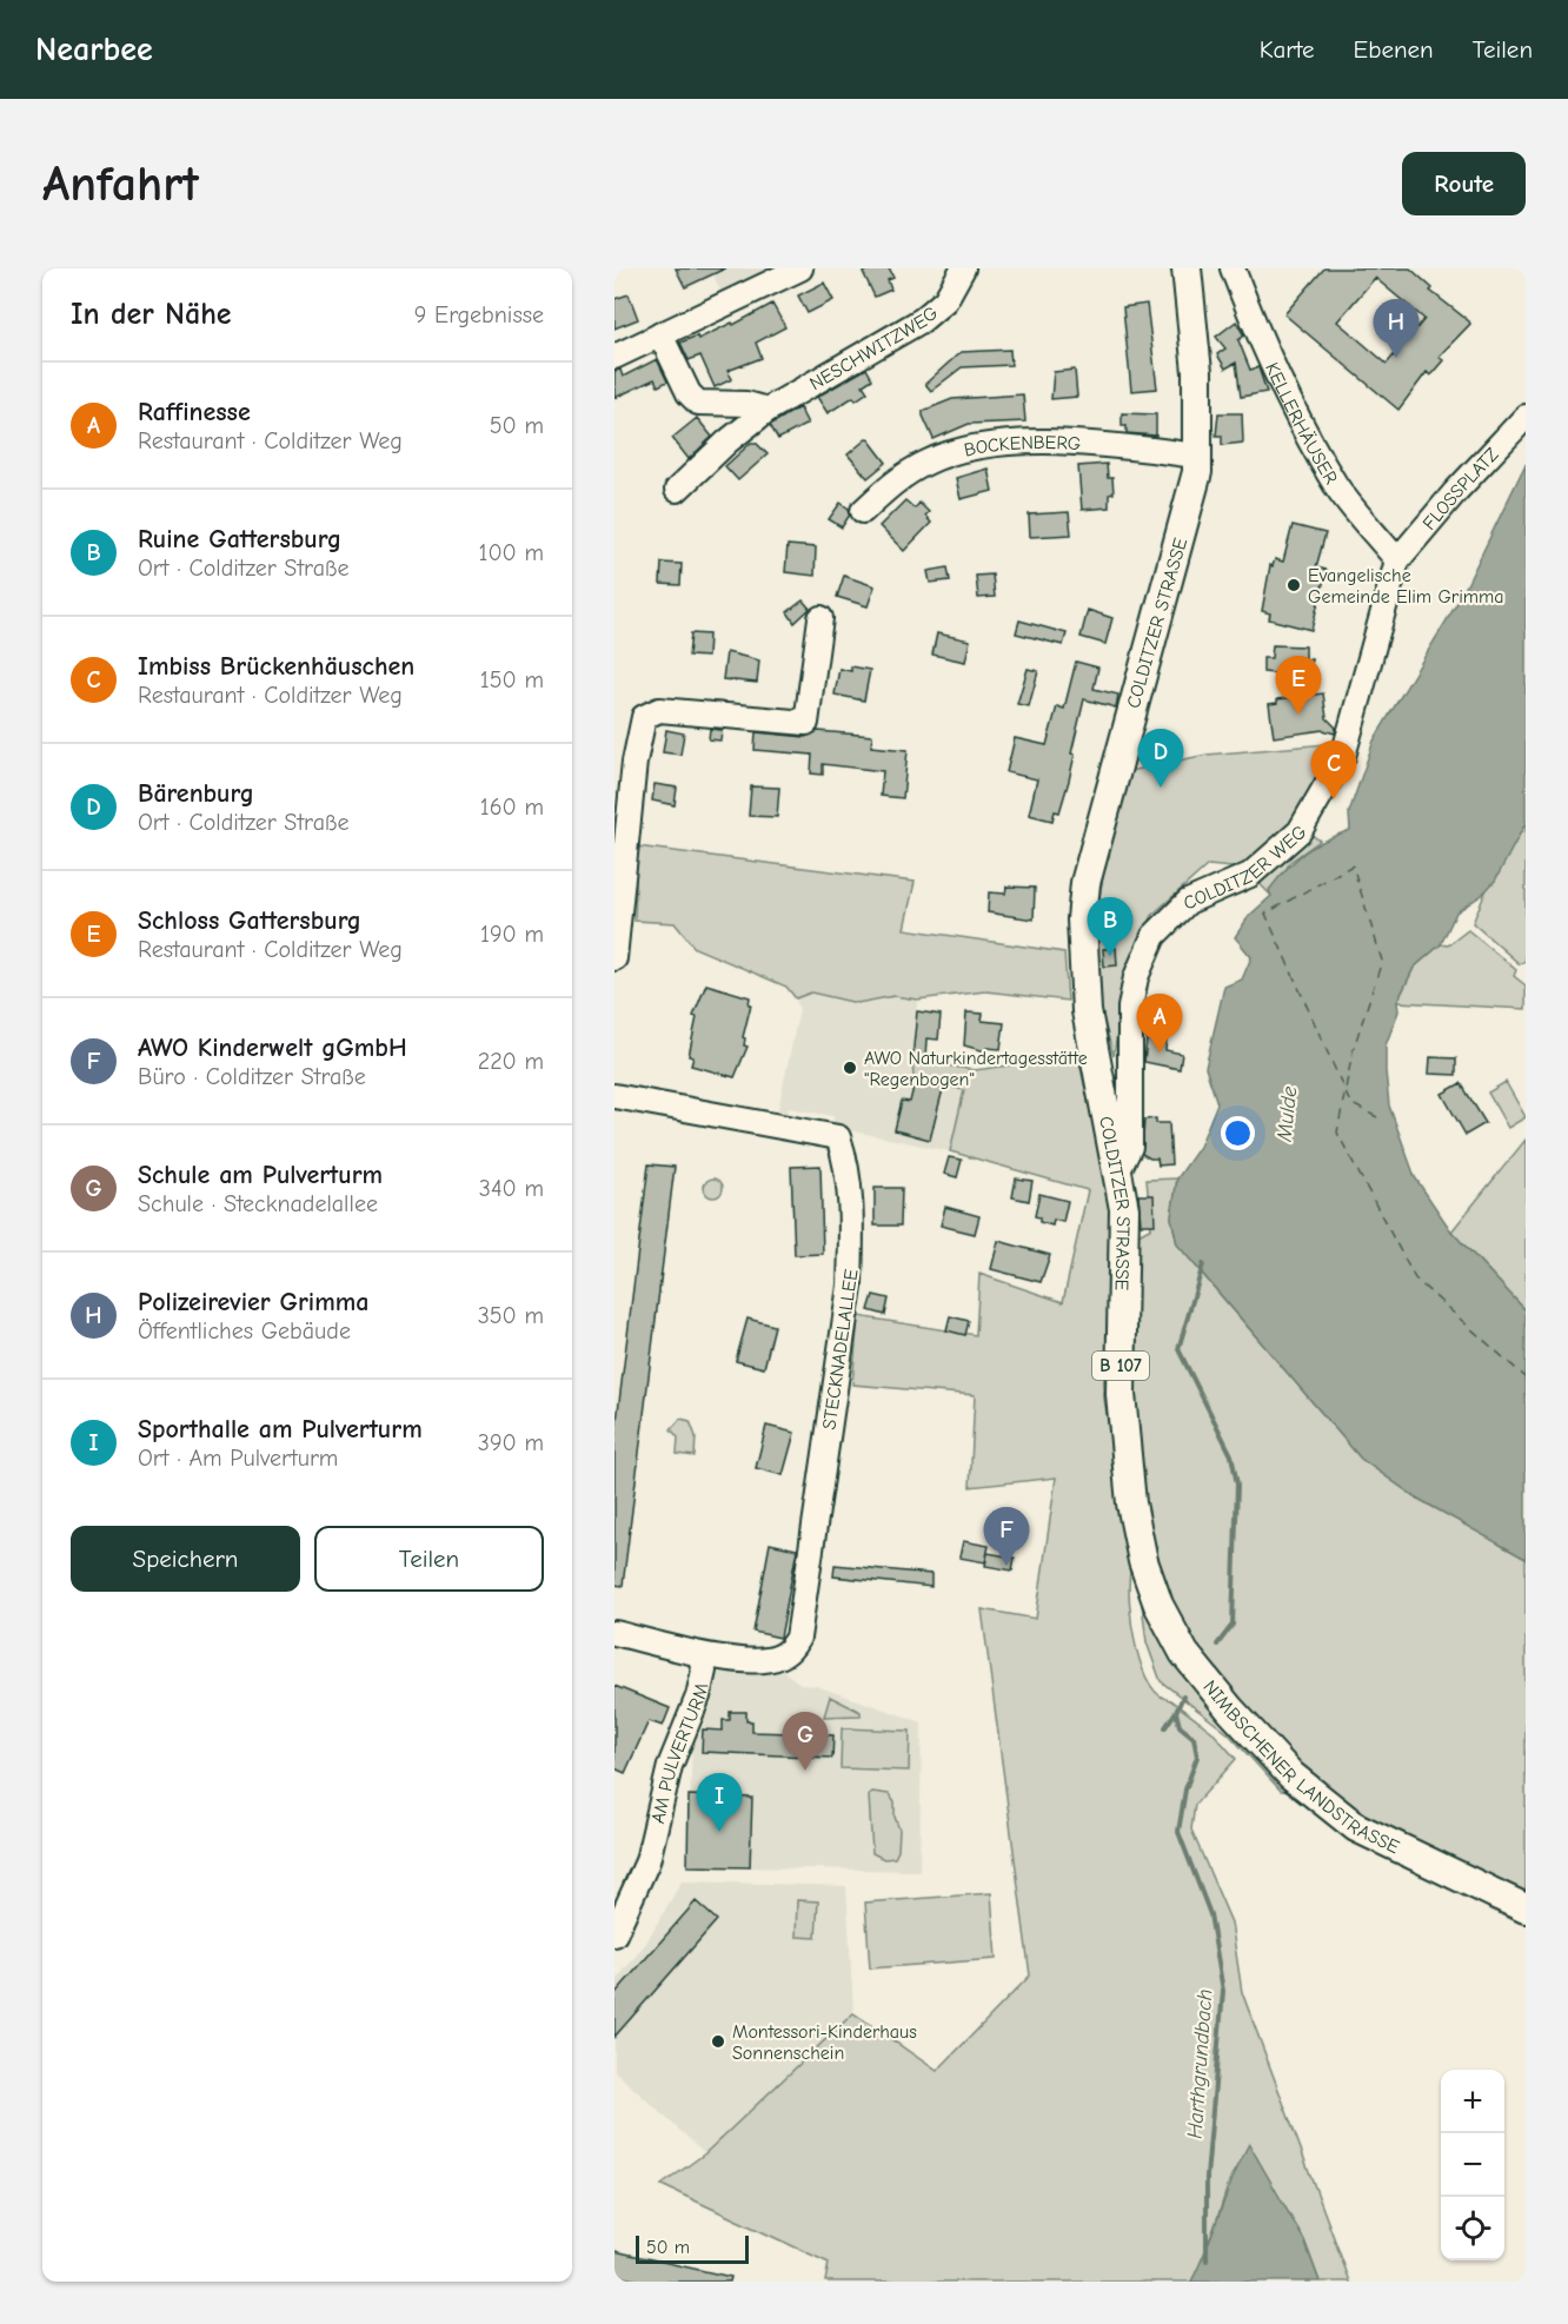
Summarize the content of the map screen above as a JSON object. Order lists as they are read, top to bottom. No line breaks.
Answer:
{"streets":{"main road":["COLDITZER STRASSE","B 107","NIMBSCHENER LANDSTRASSE"],"street":["NESCHWITZWEG","KELLERHÄUSER","BOCKENBERG","FLOSSPLATZ","COLDITZER WEG","STECKNADELALLEE","AM PULVERTURM"]},"crossings":[["KELLERHÄUSER","FLOSSPLATZ"],["KELLERHÄUSER","COLDITZER WEG"],["BOCKENBERG","COLDITZER STRASSE"],["FLOSSPLATZ","COLDITZER WEG"],["COLDITZER STRASSE","COLDITZER WEG"],["COLDITZER STRASSE","NIMBSCHENER LANDSTRASSE"],["STECKNADELALLEE","AM PULVERTURM"]],"water":["Mulde","Harthgrundbach"],"places":["Evangelische Gemeinde Elim Grimma","AWO Naturkindertagesstätte \"Regenbogen\"","Montessori-Kinderhaus Sonnenschein"],"scale_bar":"50 m","page":{"header":"Nearbee","nav":["Karte","Ebenen","Teilen"],"buttons":["Route",["Speichern","Teilen"]],"title":"Anfahrt","heading":["In der Nähe","9 Ergebnisse"],"pins":["H","E","D","C","B","A","F","G","I"],"list":[{"mark":"A","name":"Raffinesse","note":"Restaurant · Colditzer Weg","value":"50 m"},{"mark":"B","name":"Ruine Gattersburg","note":"Ort · Colditzer Straße","value":"100 m"},{"mark":"C","name":"Imbiss Brückenhäuschen","note":"Restaurant · Colditzer Weg","value":"150 m"},{"mark":"D","name":"Bärenburg","note":"Ort · Colditzer Straße","value":"160 m"},{"mark":"E","name":"Schloss Gattersburg","note":"Restaurant · Colditzer Weg","value":"190 m"},{"mark":"F","name":"AWO Kinderwelt gGmbH","note":"Büro · Colditzer Straße","value":"220 m"},{"mark":"G","name":"Schule am Pulverturm","note":"Schule · Stecknadelallee","value":"340 m"},{"mark":"H","name":"Polizeirevier Grimma","note":"Öffentliches Gebäude","value":"350 m"},{"mark":"I","name":"Sporthalle am Pulverturm","note":"Ort · Am Pulverturm","value":"390 m"}],"map_buttons":["+","−"],"scale":"50 m"}}
